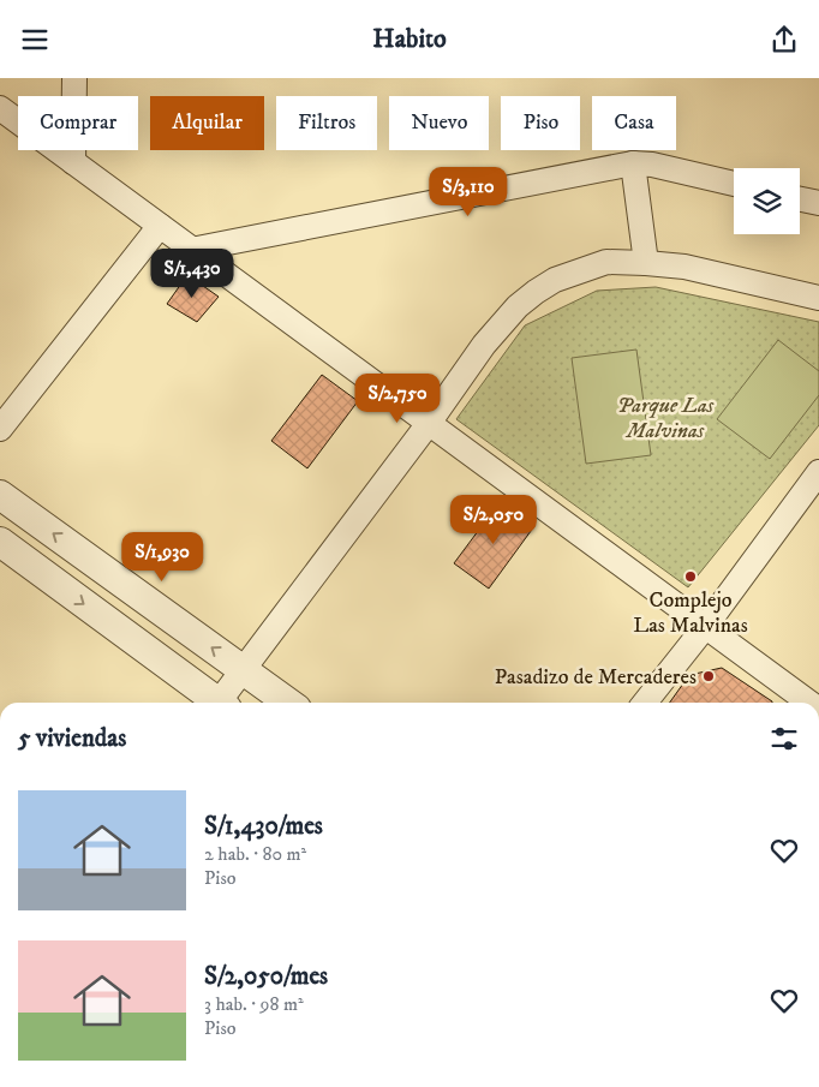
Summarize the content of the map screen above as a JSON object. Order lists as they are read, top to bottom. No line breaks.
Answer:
{"parks":["Parque Las Malvinas"],"places":["Complejo Las Malvinas","Pasadizo de Mercaderes"],"page":{"header":"Habito","chip":["Comprar","Alquilar","Filtros","Nuevo","Piso","Casa"],"price":["S/3,110","S/1,430","S/2,750","S/2,050","S/1,930"],"heading":"5 viviendas","list":[{"name":"S/1,430/mes","note":"2 hab. · 80 m² · Piso"},{"name":"S/2,050/mes","note":"3 hab. · 98 m² · Piso"}]}}
